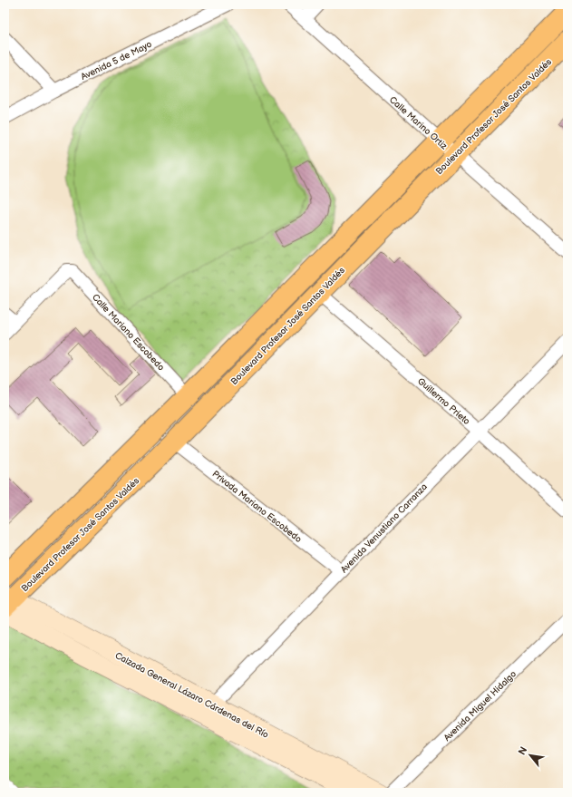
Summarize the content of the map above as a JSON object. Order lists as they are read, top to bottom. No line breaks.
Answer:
{"streets":{"main road":["Boulevard Profesor José Santos Valdés"],"street":["Avenida 5 de Mayo","Calle Marino Ortiz","Calle Mariano Escobedo","Guillermo Prieto","Privada Mariano Escobedo","Avenida Venustiano Carranza","Calzada General Lázaro Cárdenas del Río","Avenida Miguel Hidalgo"]},"crossings":[["Boulevard Profesor José Santos Valdés","Calle Marino Ortiz"],["Boulevard Profesor José Santos Valdés","Guillermo Prieto"],["Boulevard Profesor José Santos Valdés","Privada Mariano Escobedo"],["Boulevard Profesor José Santos Valdés","Calzada General Lázaro Cárdenas del Río"],["Guillermo Prieto","Avenida Venustiano Carranza"],["Privada Mariano Escobedo","Avenida Venustiano Carranza"],["Avenida Venustiano Carranza","Calzada General Lázaro Cárdenas del Río"]],"north":"top left"}
